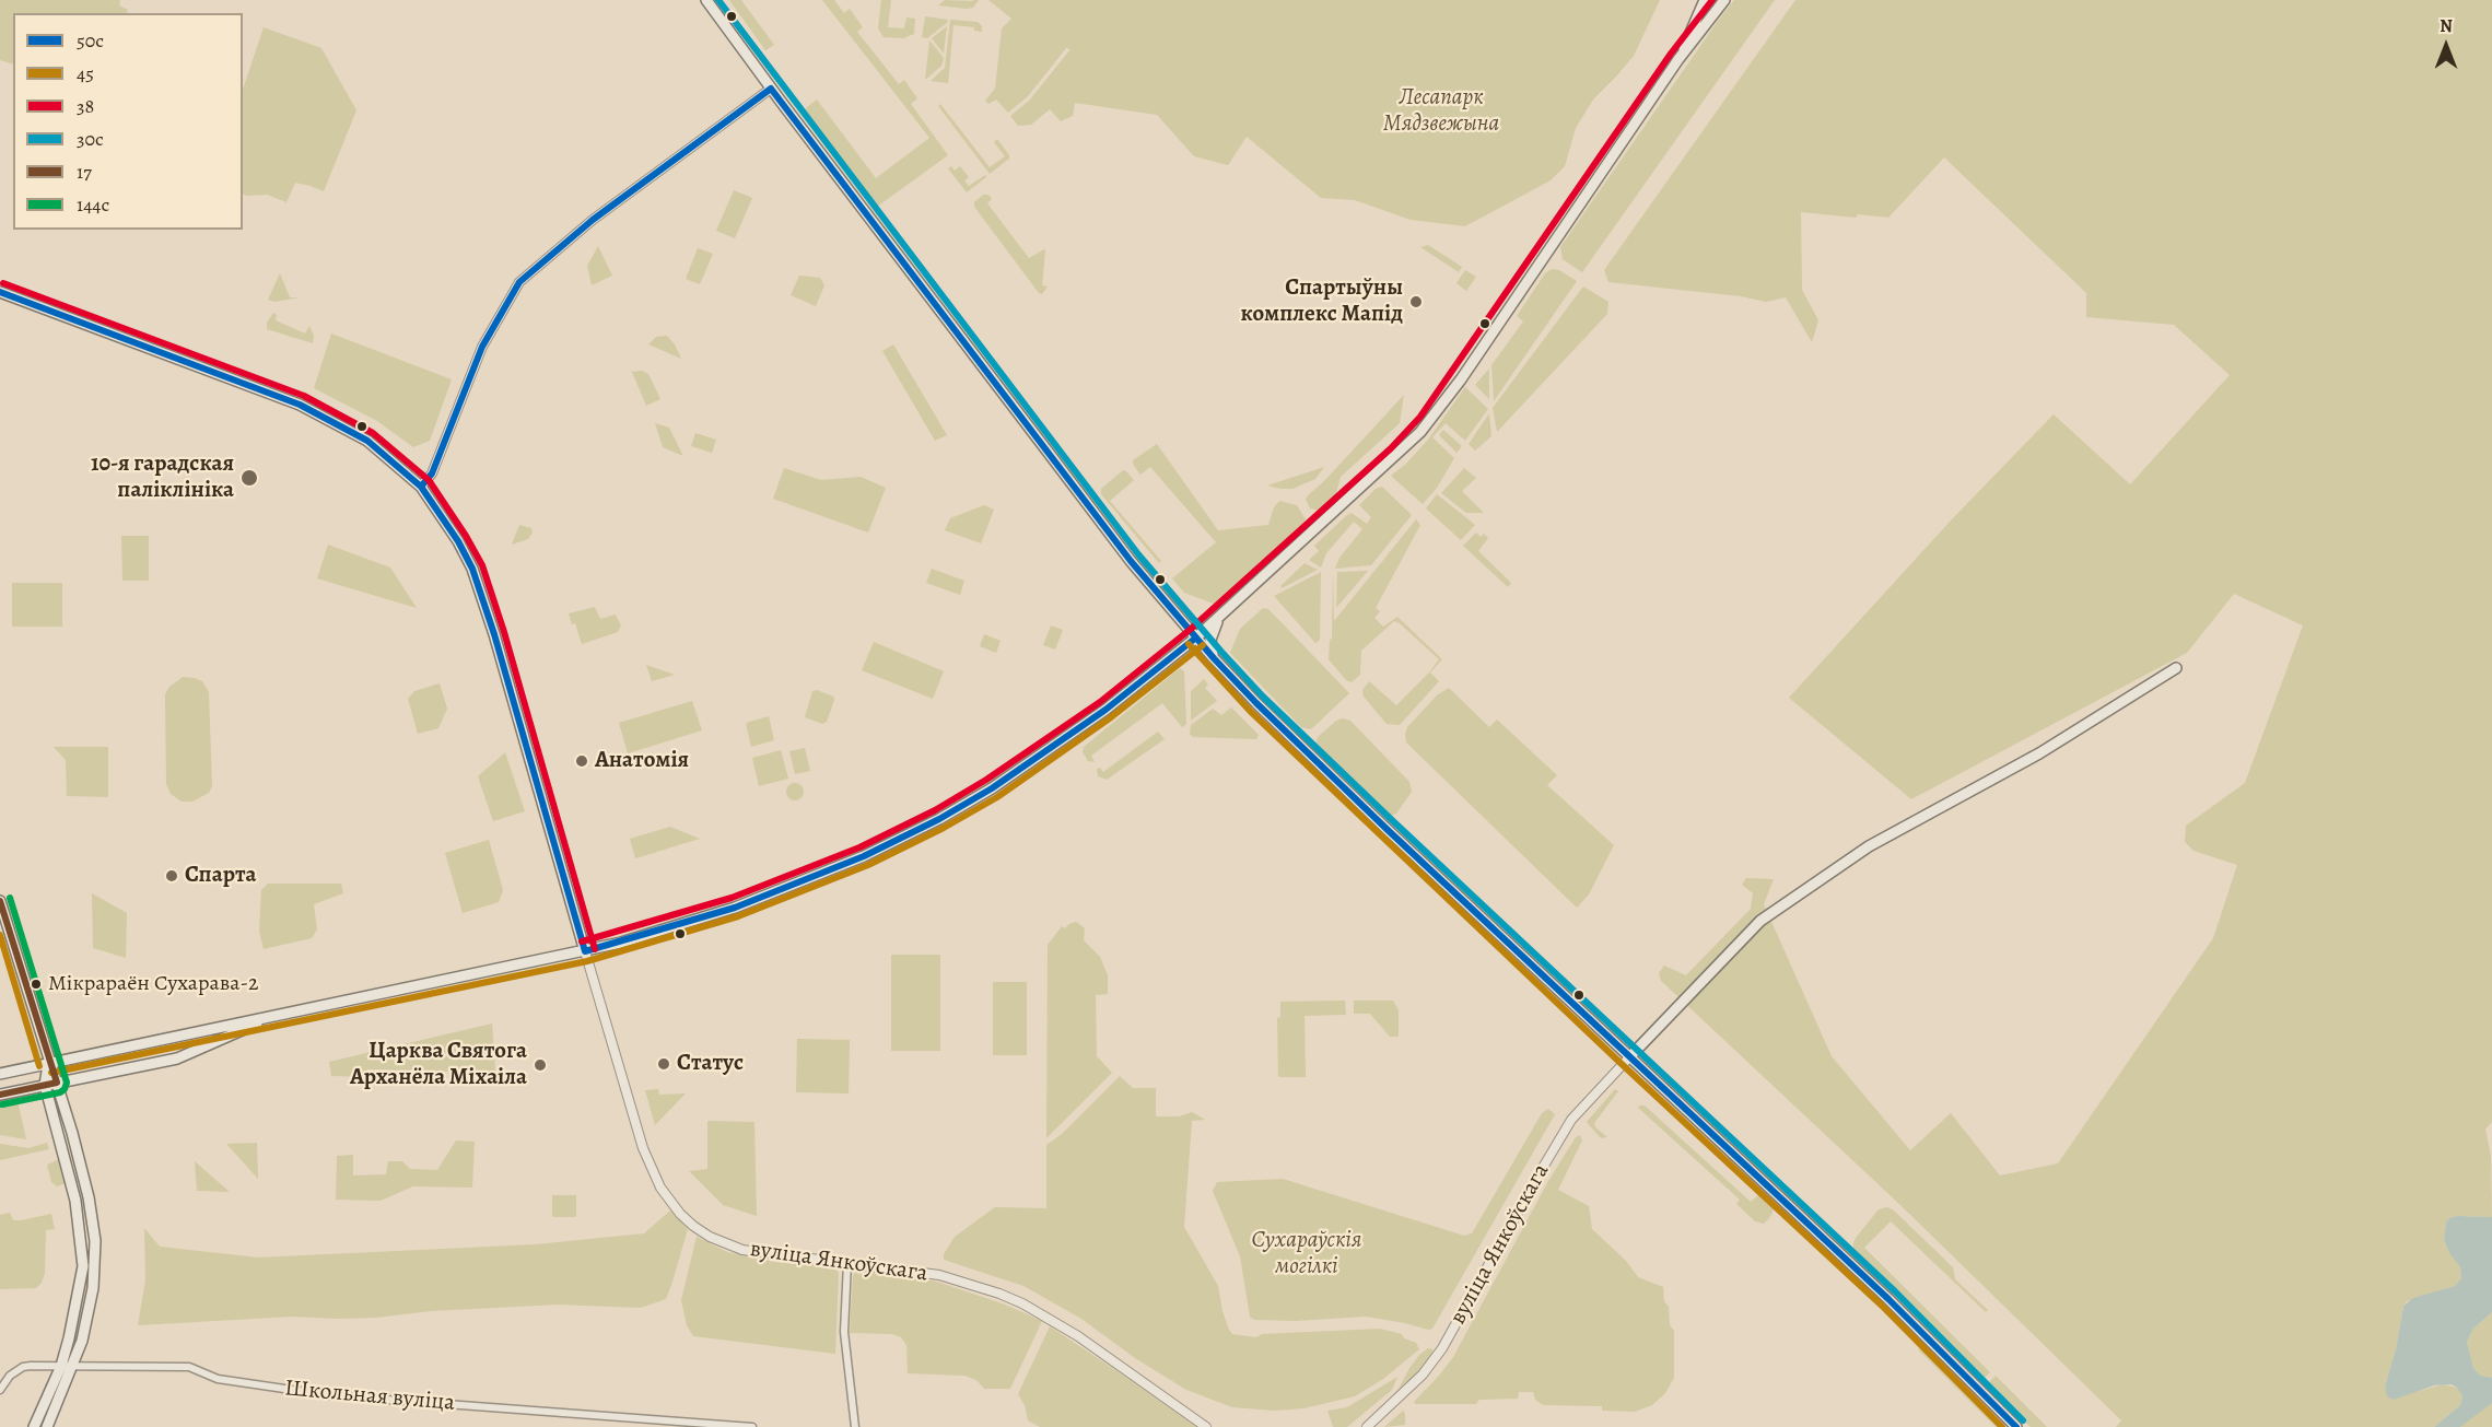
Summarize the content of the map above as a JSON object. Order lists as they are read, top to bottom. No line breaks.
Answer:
{"streets":{"street":["вуліца Янкоўскага","Школьная вуліца"]},"parks":["Лесапарк Мядзвежына","Сухараўскія могілкі"],"places":["Спартыўны комплекс Мапід","10-я гарадская паліклініка","Анатомія","Спарта","Мікрараён Сухарава-2","Статус","Царква Святога Арханёла Міхаіла"],"lines":["transit line 38","transit line 30с","transit line 50с","transit line 45","transit line 144с","transit line 17"],"legend":["50с","45","38","30с","17","144с"],"north":"top"}
